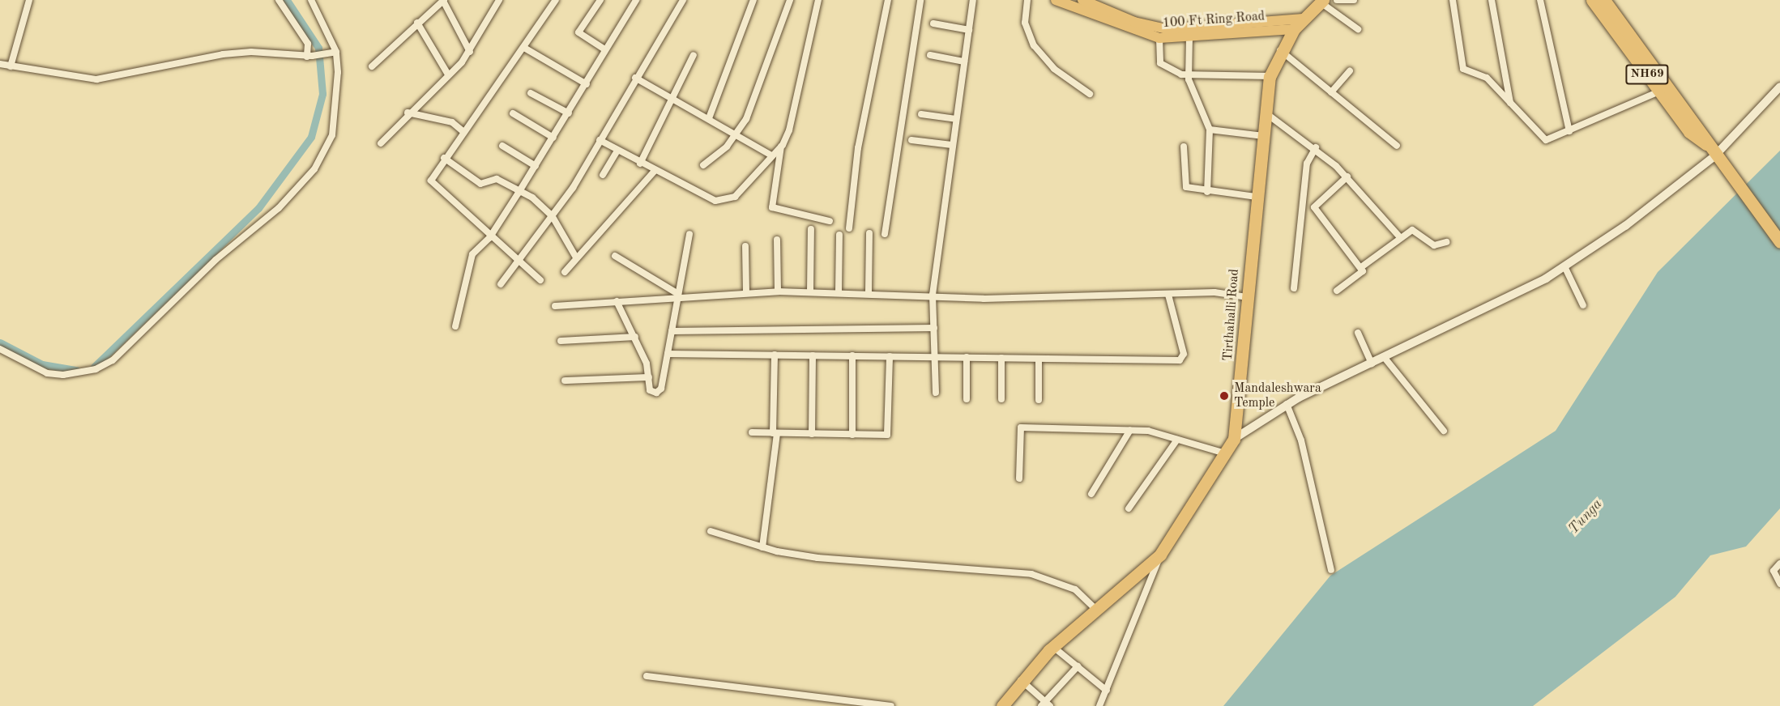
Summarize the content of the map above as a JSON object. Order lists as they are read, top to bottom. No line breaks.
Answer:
{"streets":{"highway":["NH69","Tirthahalli Road"],"main road":["100 Ft Ring Road"]},"crossings":[["100 Ft Ring Road","Tirthahalli Road"]],"water":["Tunga"],"places":["Mandaleshwara Temple"]}
